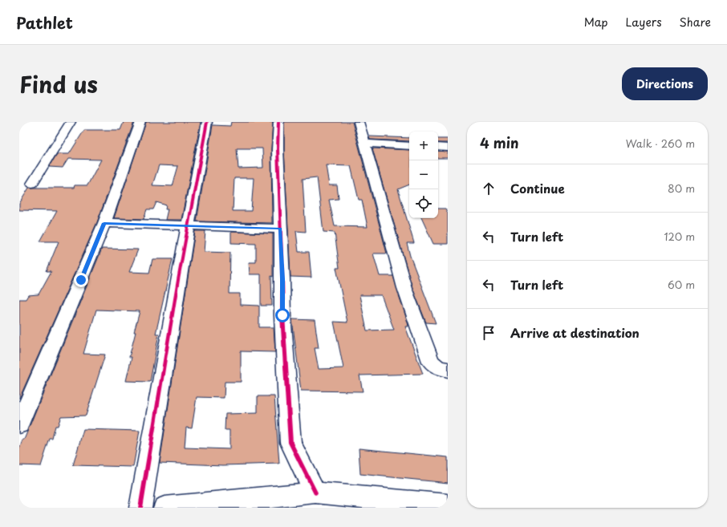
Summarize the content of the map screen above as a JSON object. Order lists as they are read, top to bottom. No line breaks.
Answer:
{"page":{"header":"Pathlet","nav":["Map","Layers","Share"],"title":"Find us","buttons":"Directions","heading":["4 min","Walk · 260 m"],"map_buttons":["+","−"],"list":[["Continue","80 m"],["Turn left","120 m"],["Turn left","60 m"],"Arrive at destination"]}}
